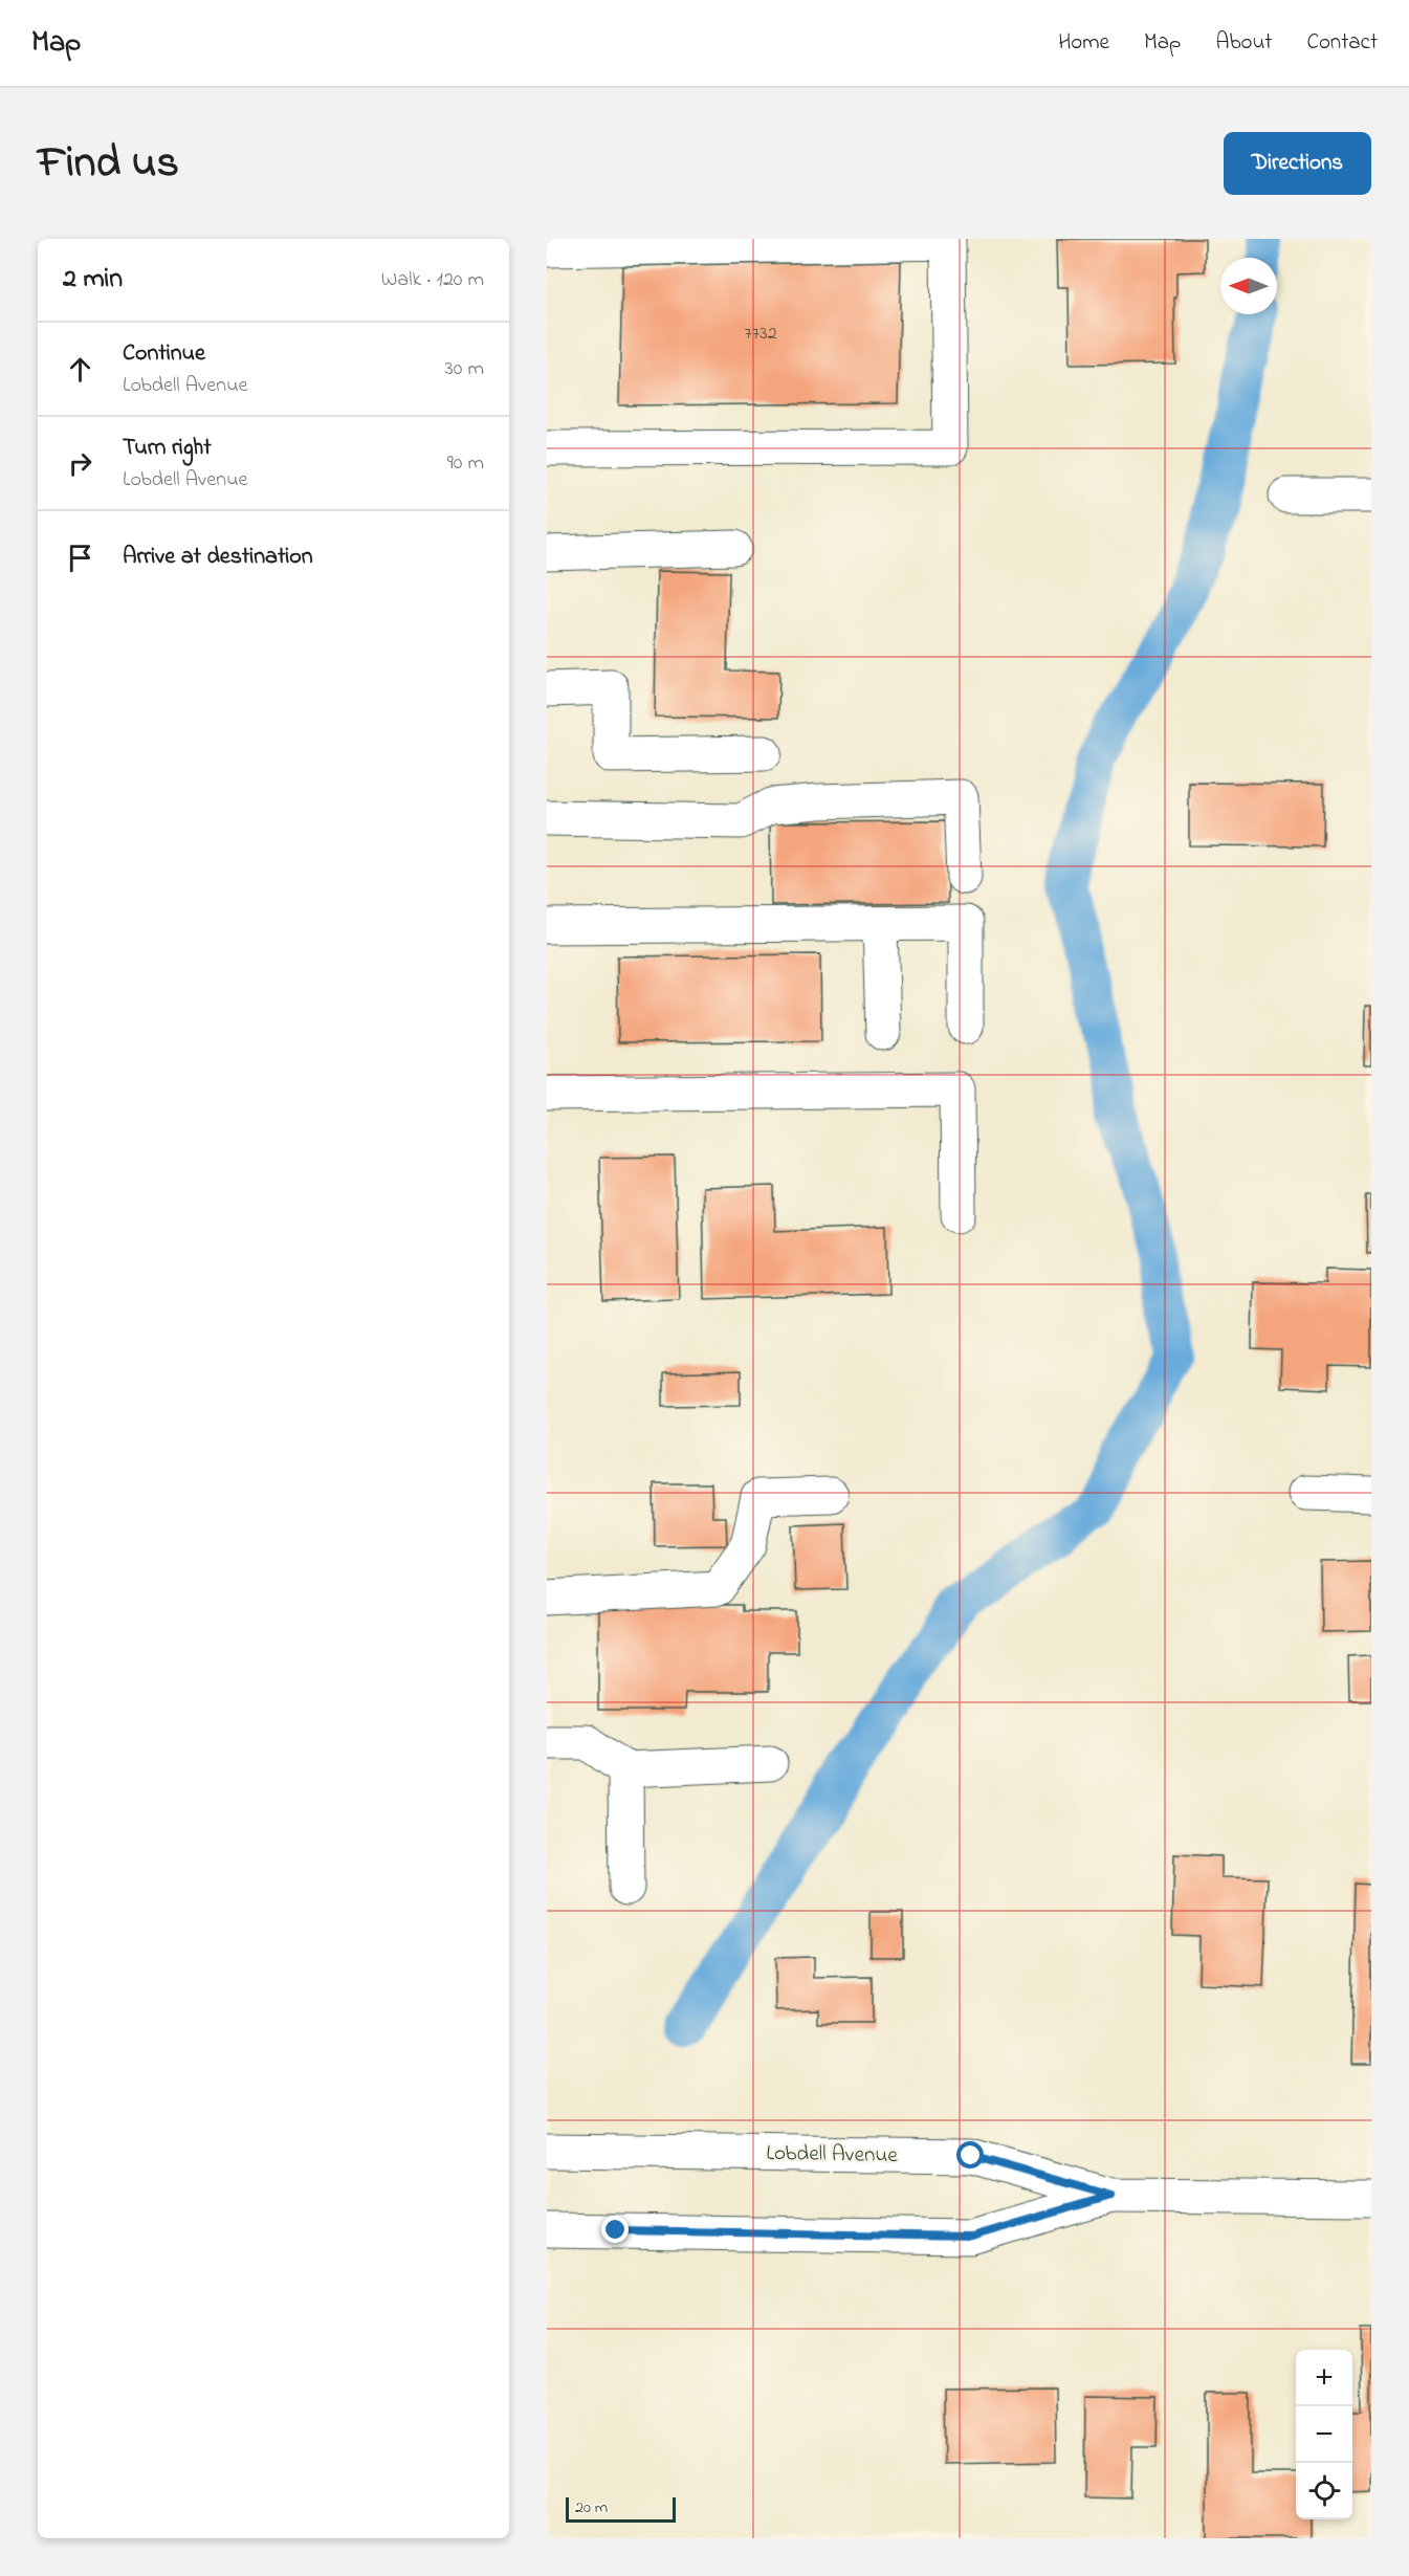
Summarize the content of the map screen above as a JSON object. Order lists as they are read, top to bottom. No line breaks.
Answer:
{"streets":{"main road":["Lobdell Avenue"]},"house_numbers":["7732"],"scale_bar":"20 m","north":"left","page":{"header":"Map","nav":["Home","Map","About","Contact"],"title":"Find us","buttons":"Directions","heading":["2 min","Walk · 120 m"],"list":[["Continue","Lobdell Avenue","30 m"],["Turn right","Lobdell Avenue","90 m"],"Arrive at destination"],"map_buttons":["+","−"],"scale":"20 m"}}
